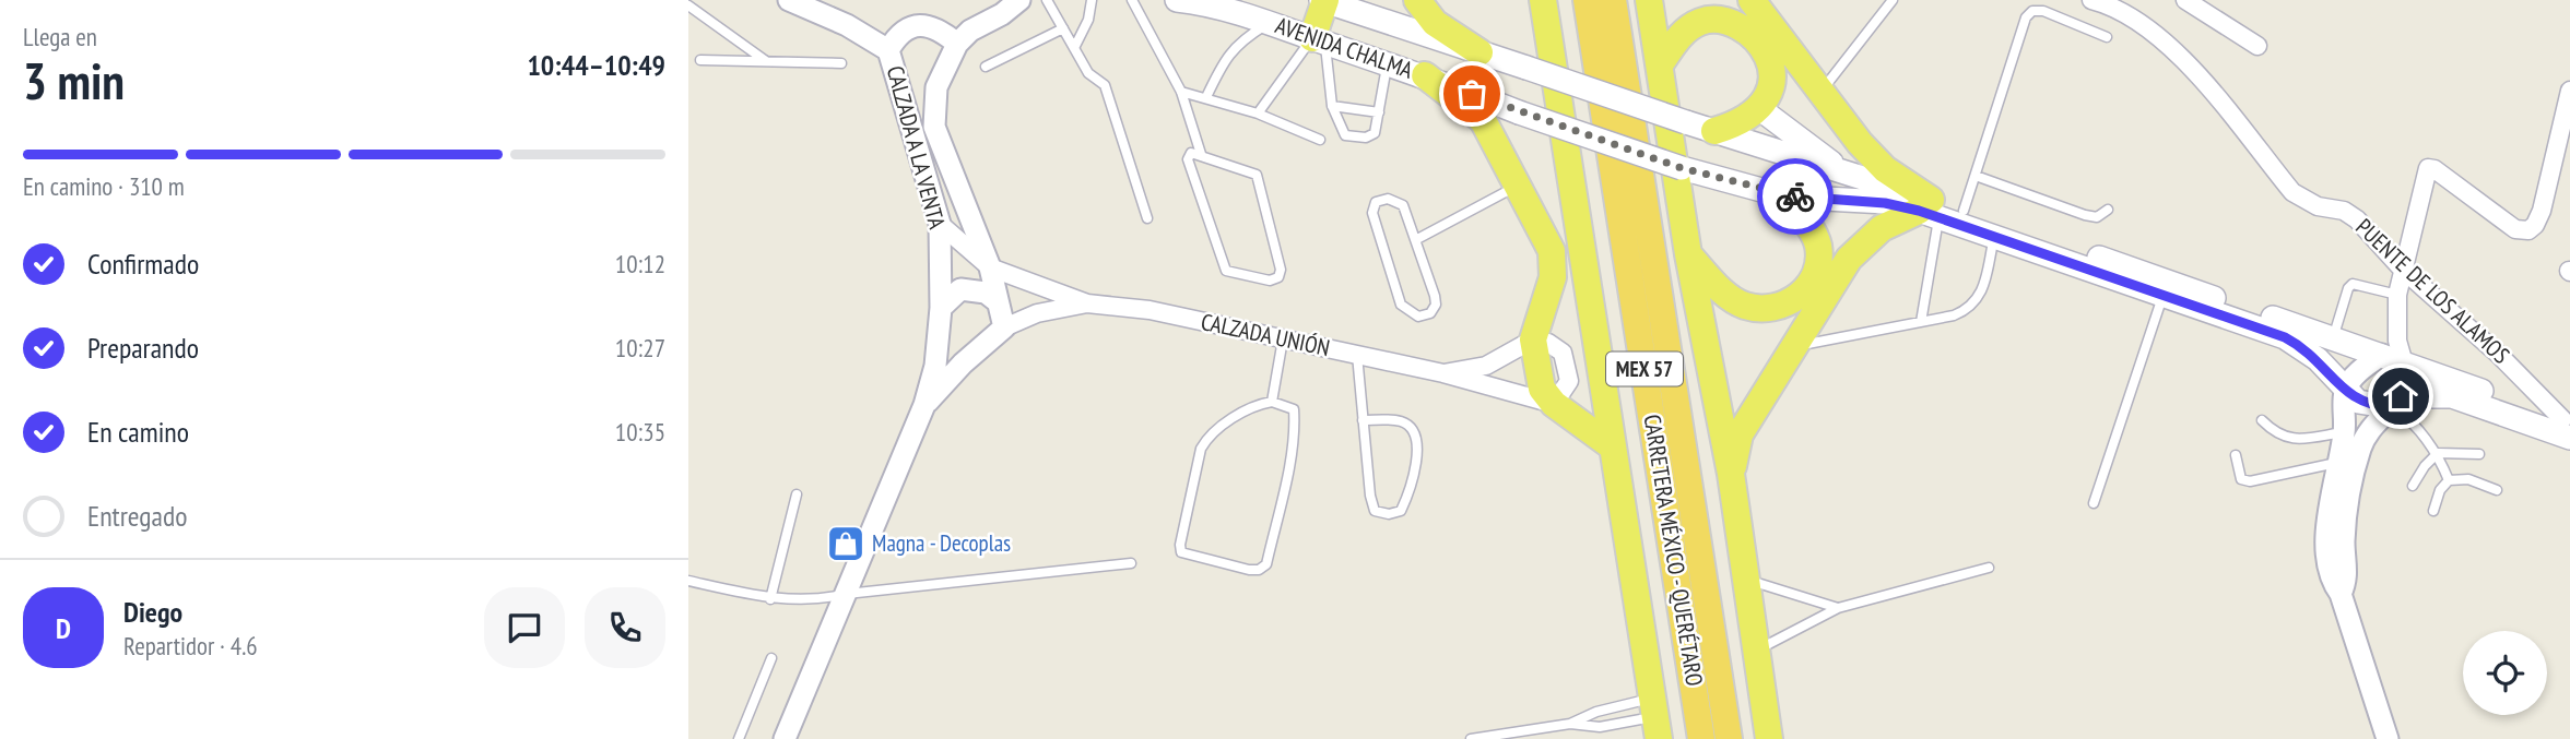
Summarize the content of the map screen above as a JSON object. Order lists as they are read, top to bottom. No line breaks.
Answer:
{"streets":{"highway":["MEX 57","CARRETERA MÉXICO - QUERÉTARO"],"main road":["AVENIDA CHALMA"],"street":["CALZADA A LA VENTA","PUENTE DE LOS ALAMOS","CALZADA UNIÓN"]},"crossings":[["CALZADA A LA VENTA","CALZADA UNIÓN"]],"places":{"shop":["Magna - Decoplas"]},"page":{"heading":["3 min","Llega en","10:44–10:49"],"panel":["Diego","Repartidor · 4.6"],"bar":"En camino · 310 m","list":[["Confirmado","10:12"],["Preparando","10:27"],["En camino","10:35"],"Entregado"],"round":"D"}}
